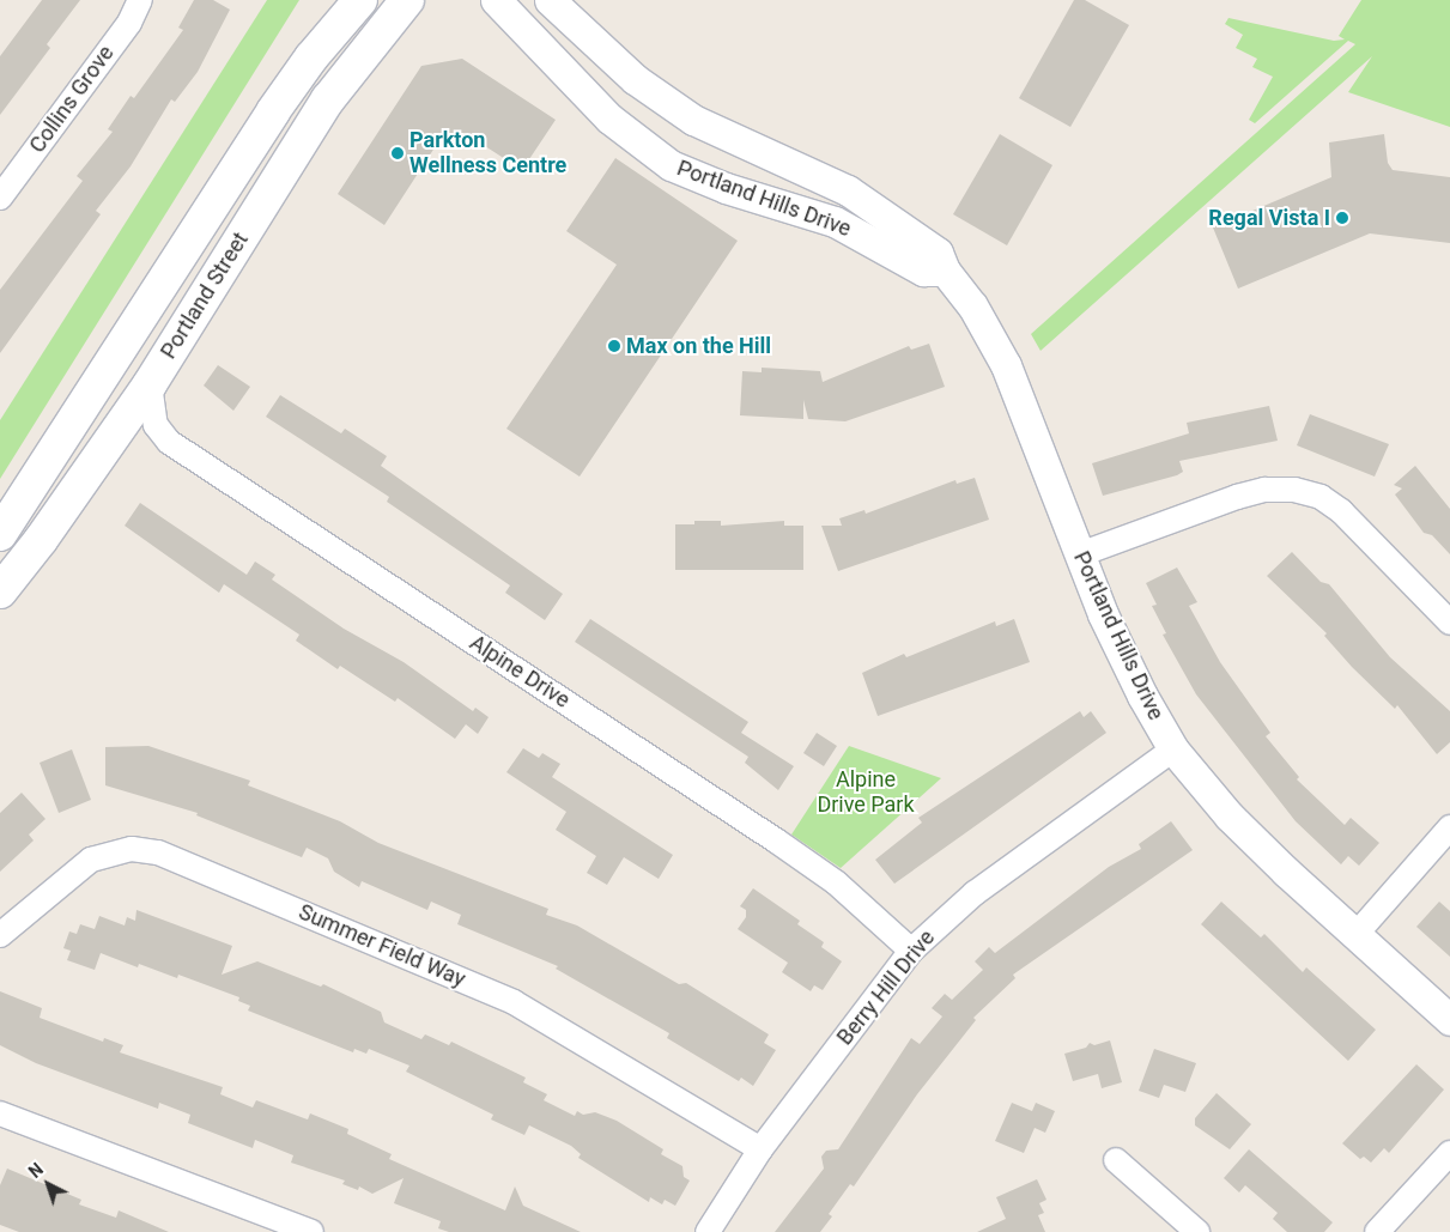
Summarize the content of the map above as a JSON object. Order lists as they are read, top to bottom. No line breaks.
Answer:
{"streets":{"main road":["Portland Street"],"street":["Collins Grove","Portland Hills Drive","Alpine Drive","Summer Field Way","Berry Hill Drive"]},"crossings":[["Portland Hills Drive","Berry Hill Drive"],["Portland Street","Alpine Drive"],["Alpine Drive","Berry Hill Drive"],["Summer Field Way","Berry Hill Drive"]],"parks":["Alpine Drive Park"],"places":["Parkton Wellness Centre","Regal Vista I","Max on the Hill"],"north":"top left"}
